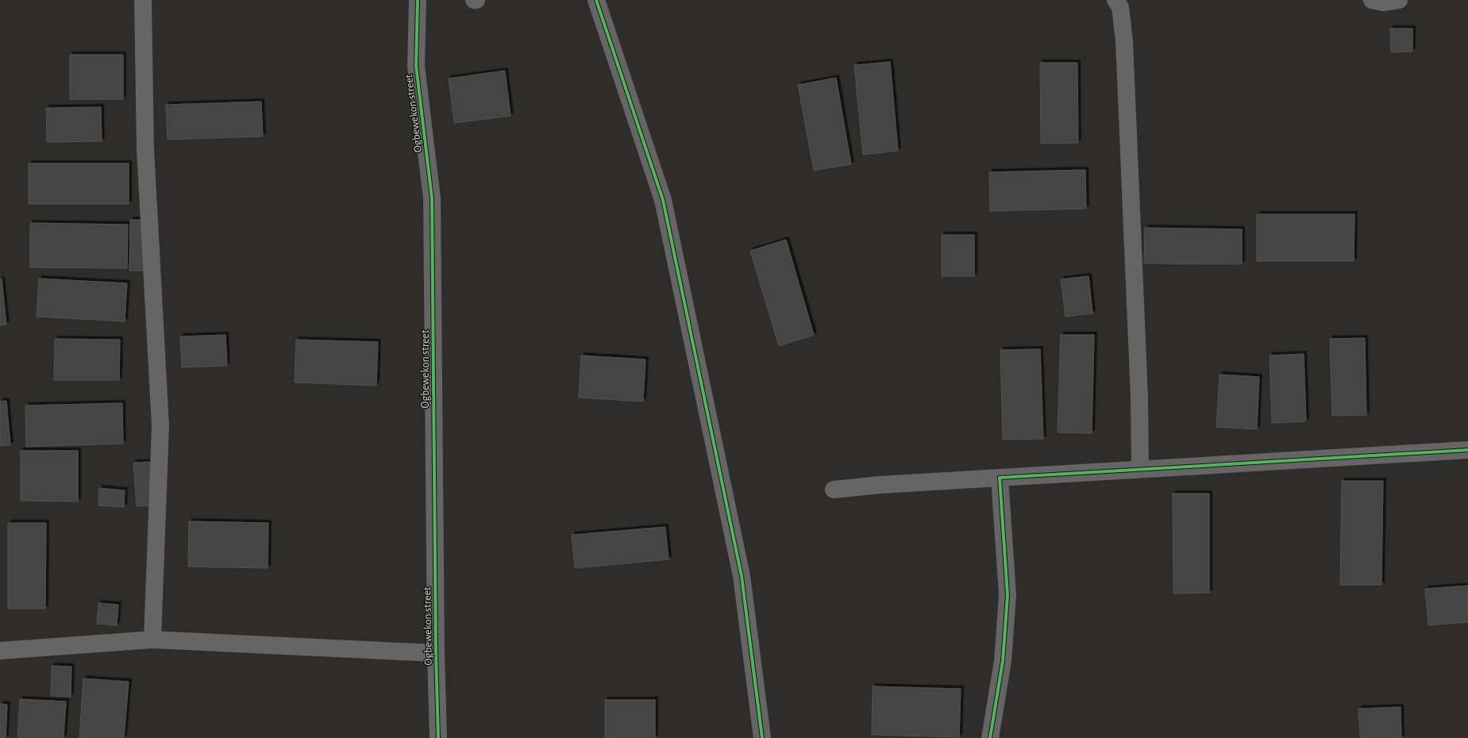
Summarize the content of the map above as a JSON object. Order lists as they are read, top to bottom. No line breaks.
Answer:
{"streets":{"street":["Ogbewekon street"]}}
